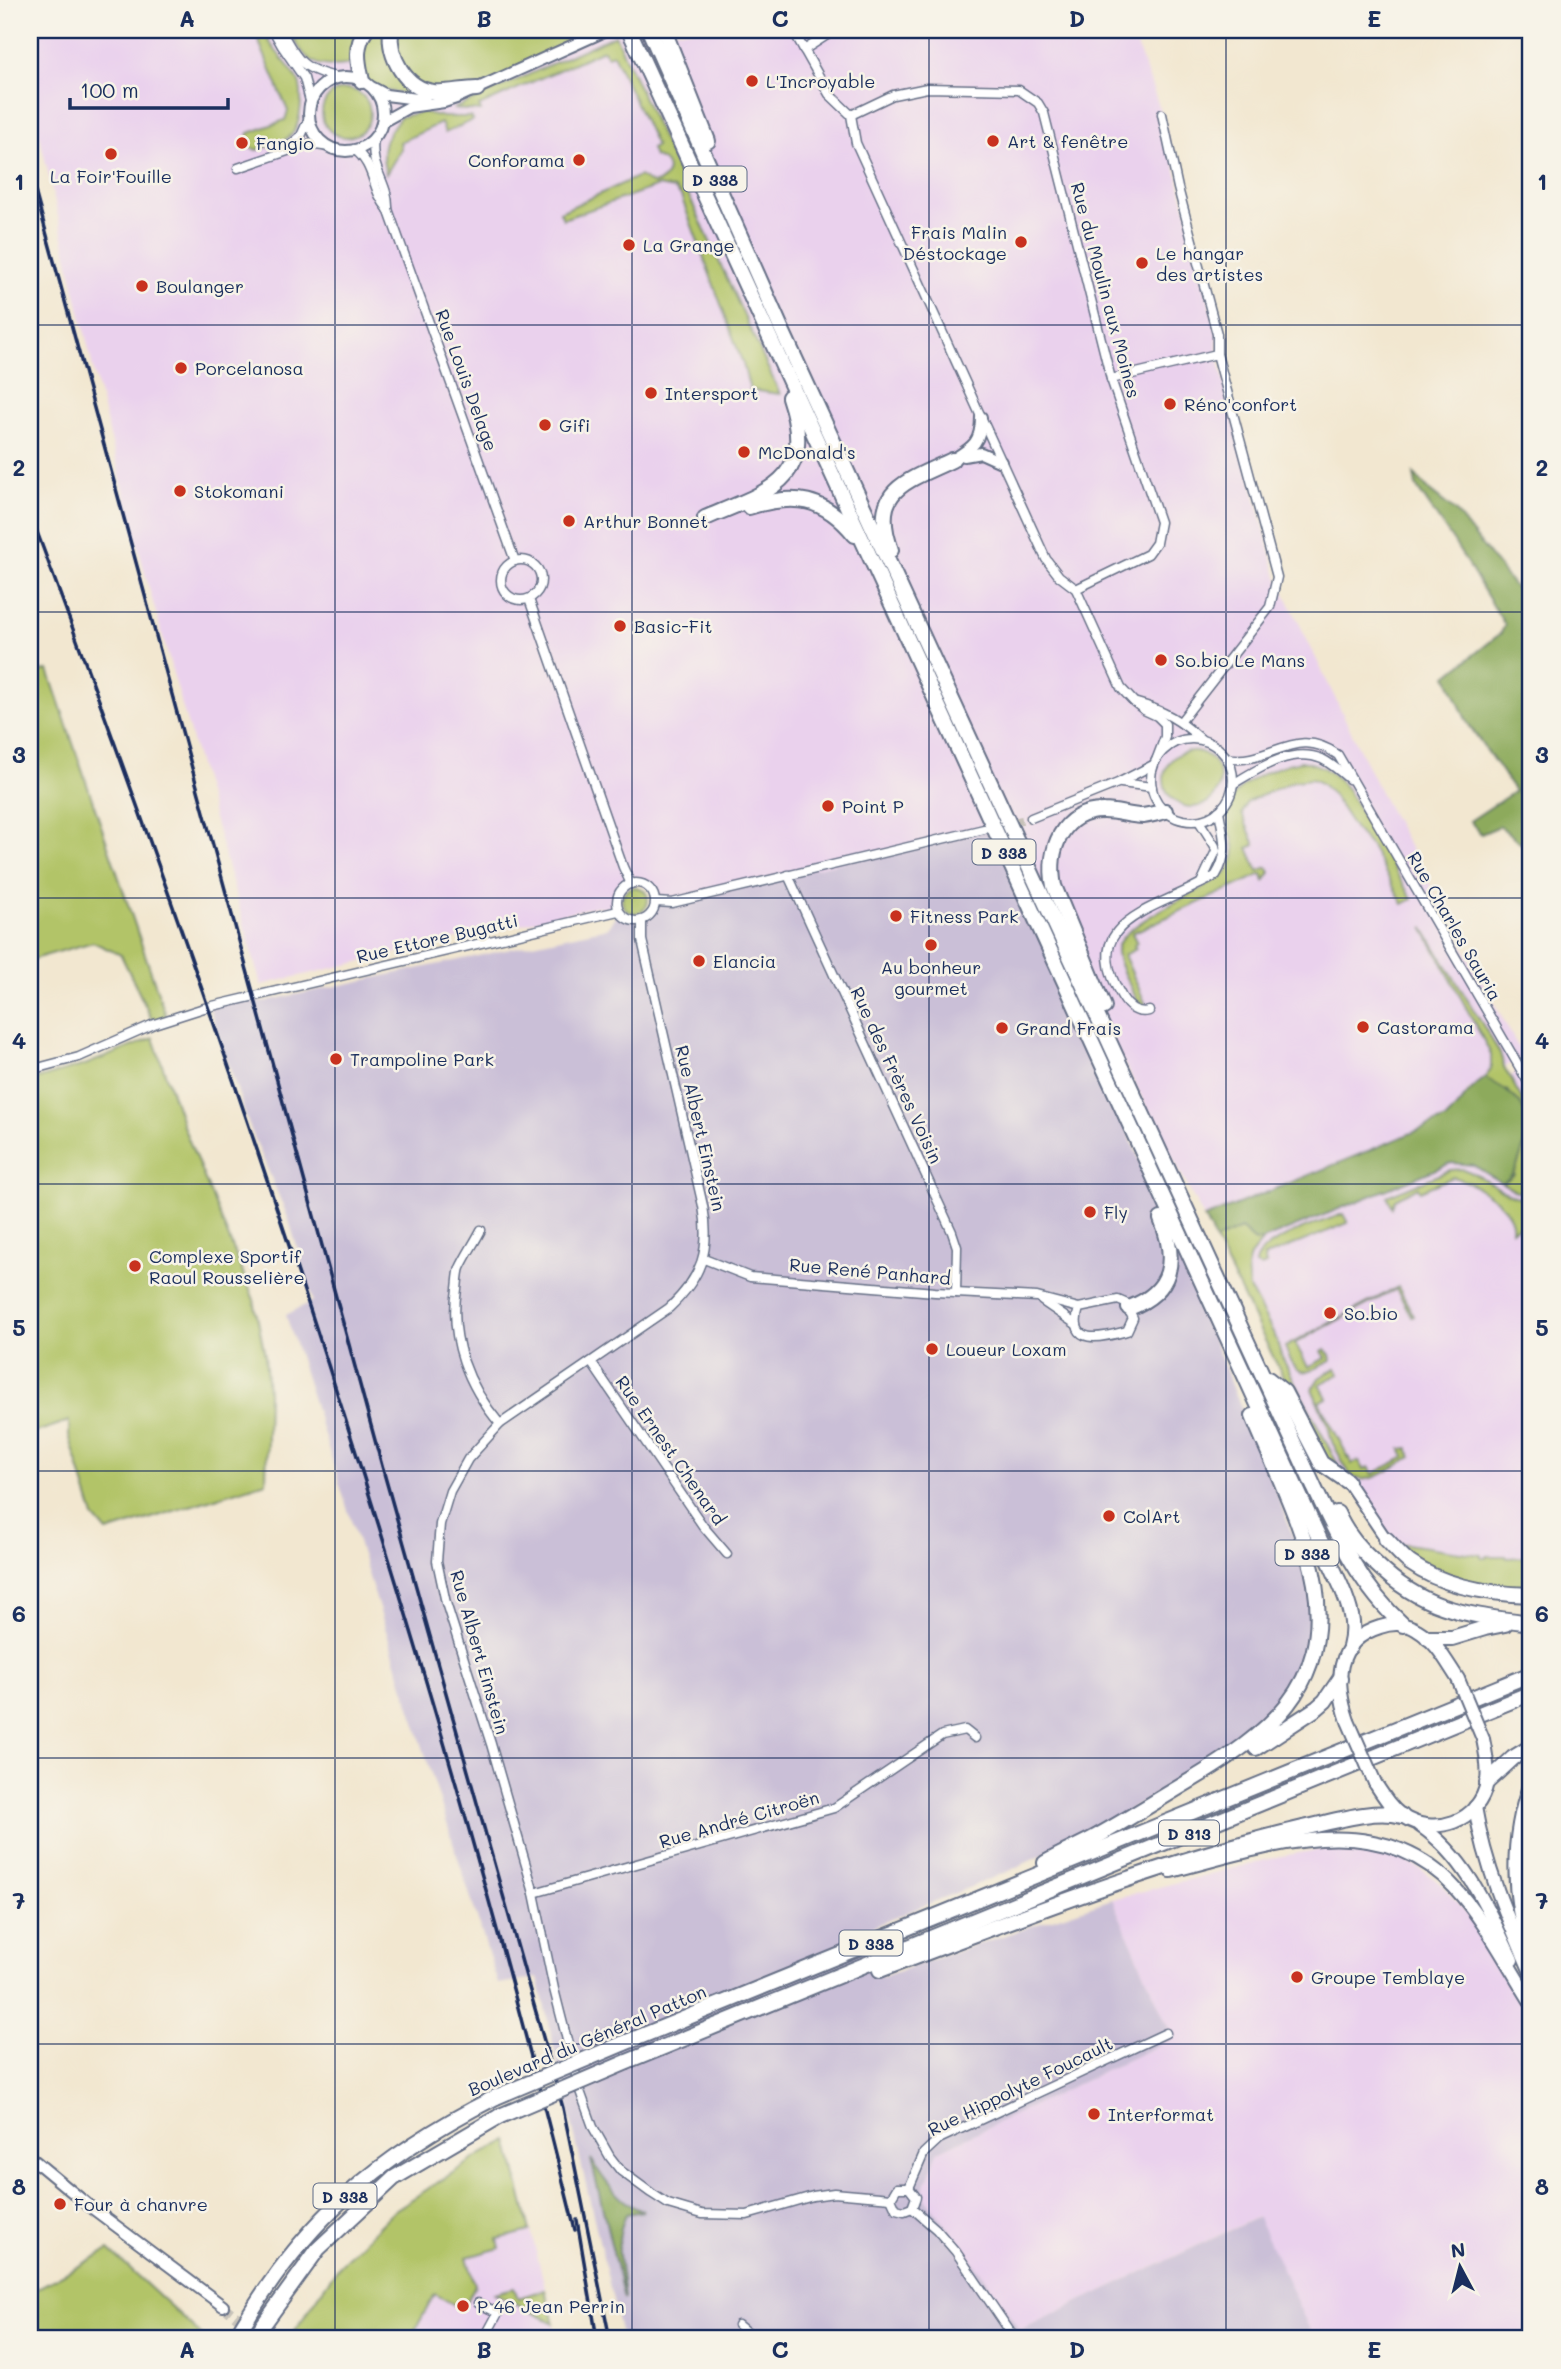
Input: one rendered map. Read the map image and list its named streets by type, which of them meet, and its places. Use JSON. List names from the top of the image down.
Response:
{
  "streets": {
    "highway": ["D 338", "D 313", "Boulevard du Général Patton"],
    "street": [
      "Rue du Moulin aux Moines",
      "Rue Louis Delage",
      "Rue Charles Sauria",
      "Rue Ettore Bugatti",
      "Rue des Frères Voisin",
      "Rue Albert Einstein",
      "Rue René Panhard",
      "Rue Ernest Chenard",
      "Rue André Citroën",
      "Rue Hippolyte Foucault"
    ]
  },
  "crossings": [
    ["D 338", "D 313"],
    ["D 338", "Boulevard du Général Patton"],
    ["Rue Ettore Bugatti", "Rue Albert Einstein"],
    ["Rue des Frères Voisin", "Rue René Panhard"],
    ["Rue Albert Einstein", "Rue René Panhard"],
    ["Rue Albert Einstein", "Rue Ernest Chenard"],
    ["Rue Albert Einstein", "Rue André Citroën"],
    ["Rue Albert Einstein", "Rue Hippolyte Foucault"],
    ["D 313", "Boulevard du Général Patton"]
  ],
  "places": [
    "L'Incroyable",
    "Art & fenêtre",
    "Fangio",
    "La Foir'Fouille",
    "Conforama",
    "Frais Malin Déstockage",
    "La Grange",
    "Le hangar des artistes",
    "Boulanger",
    "Porcelanosa",
    "Intersport",
    "Réno'confort",
    "Gifi",
    "McDonald's",
    "Stokomani",
    "Arthur Bonnet",
    "Basic-Fit",
    "So.bio Le Mans",
    "Point P",
    "Fitness Park",
    "Au bonheur gourmet",
    "Elancia",
    "Castorama",
    "Grand Frais",
    "Trampoline Park",
    "Fly",
    "Complexe Sportif Raoul Rousselière",
    "So.bio",
    "Loueur Loxam",
    "ColArt",
    "Groupe Temblaye",
    "Interformat",
    "Four à chanvre",
    "P 46 Jean Perrin"
  ],
  "scale_bar": "100 m",
  "north": "top",
  "grid": {
    "columns": [
      "A",
      "B",
      "C",
      "D",
      "E"
    ],
    "rows": [
      "1",
      "2",
      "3",
      "4",
      "5",
      "6",
      "7",
      "8"
    ]
  }
}
